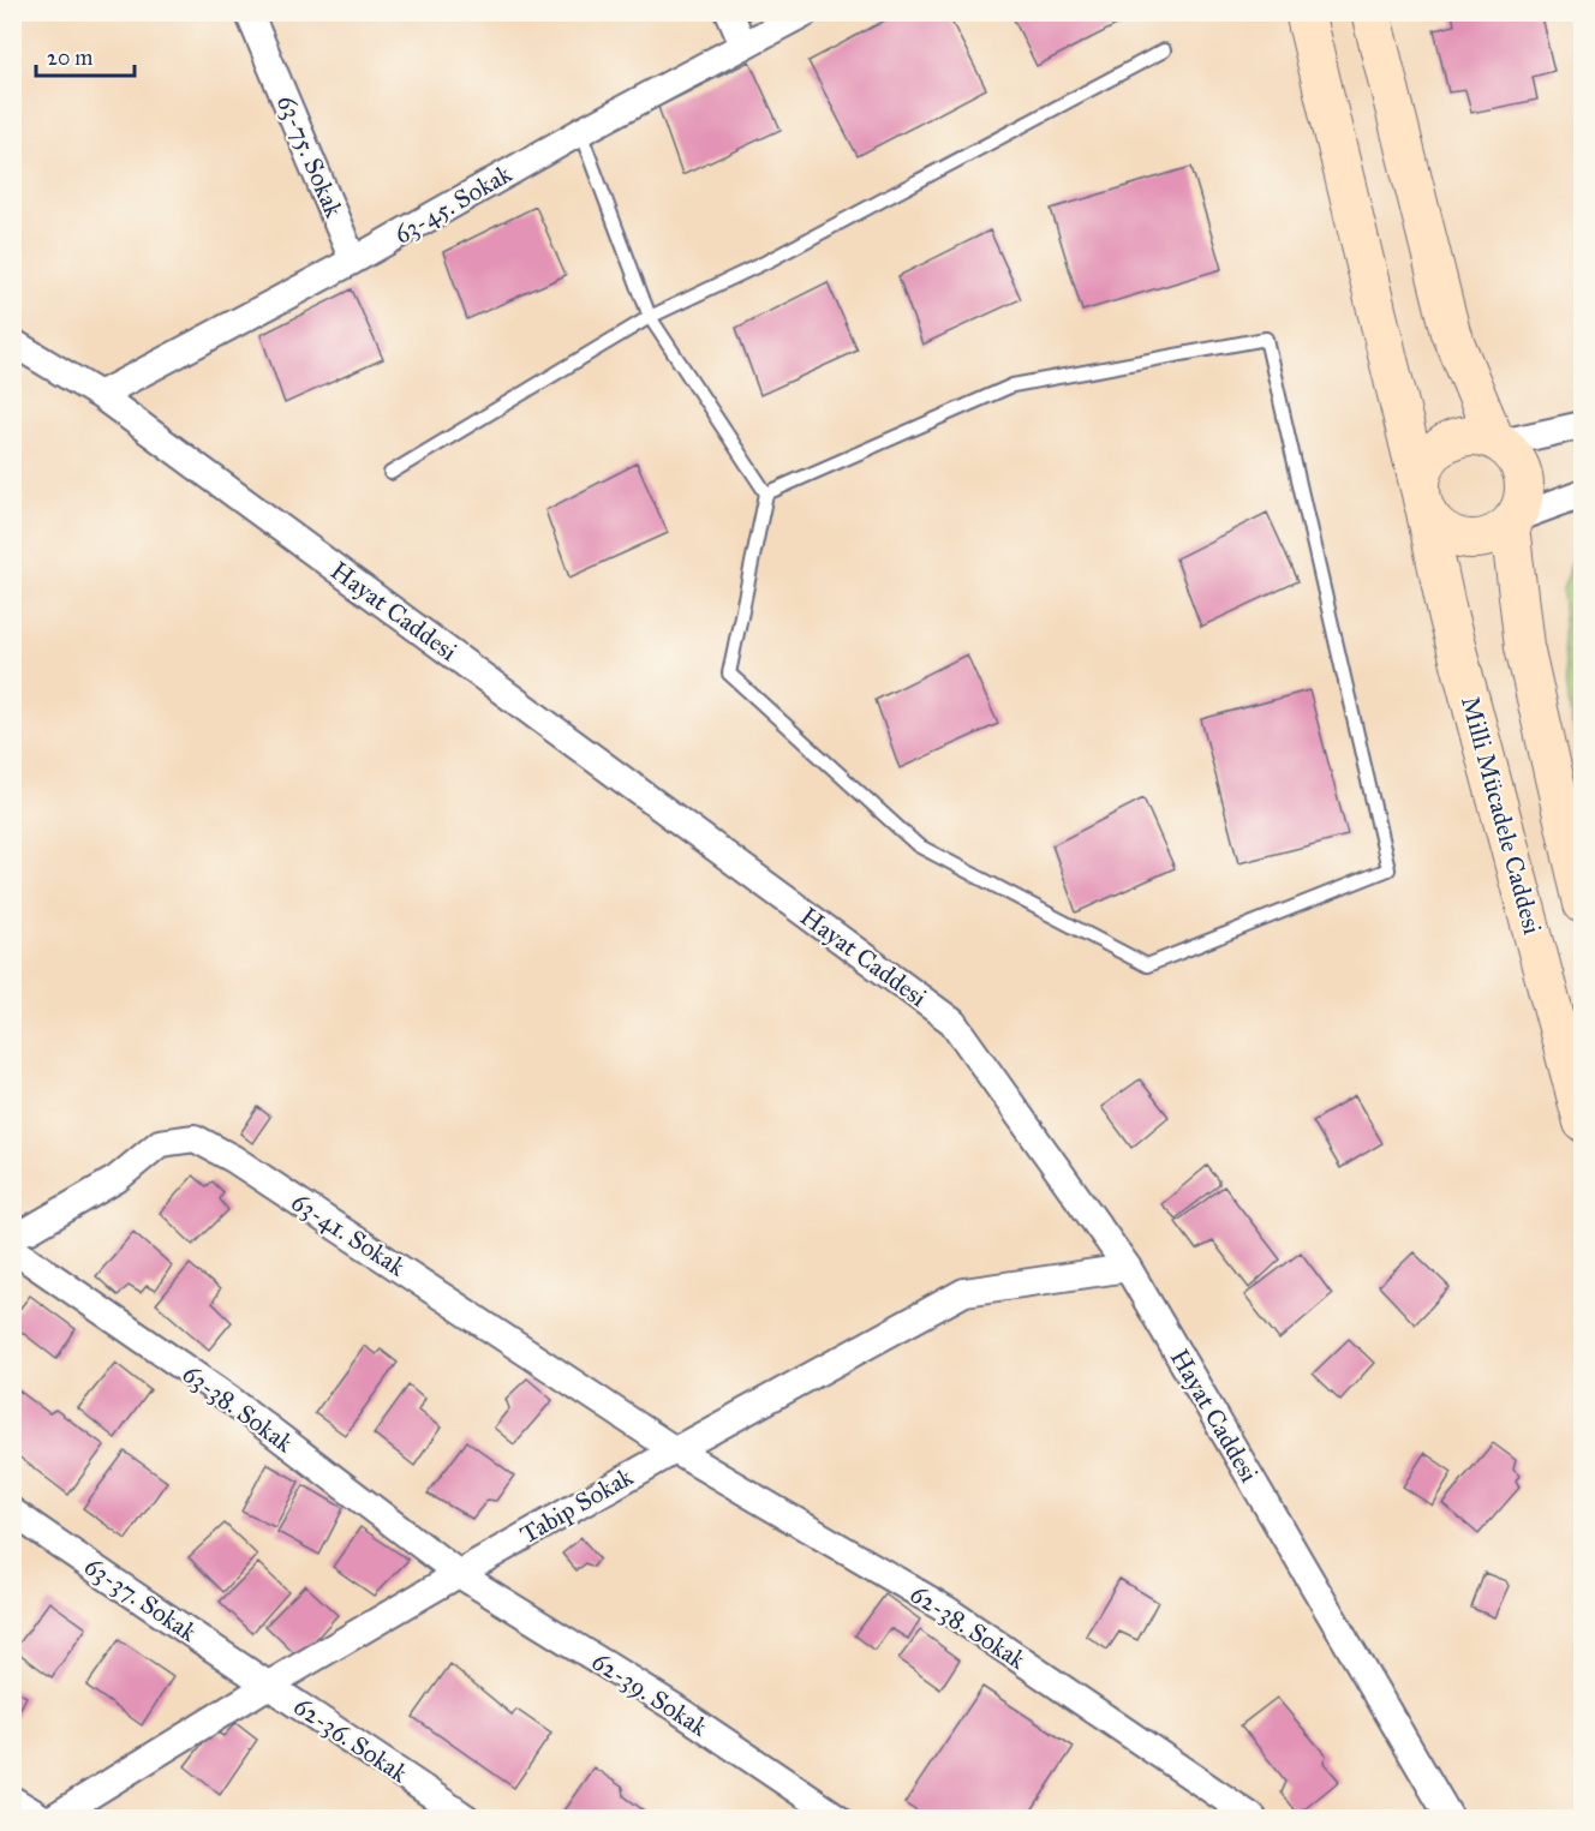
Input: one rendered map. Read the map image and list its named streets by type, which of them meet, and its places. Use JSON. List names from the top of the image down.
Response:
{
  "streets": {
    "street": [
      "63-75. Sokak",
      "63-45. Sokak",
      "Hayat Caddesi",
      "Milli Mücadele Caddesi",
      "63-41. Sokak",
      "63-38. Sokak",
      "Tabip Sokak",
      "63-37. Sokak",
      "62-38. Sokak",
      "62-39. Sokak",
      "62-36. Sokak"
    ]
  },
  "crossings": [
    ["63-75. Sokak", "63-45. Sokak"],
    ["63-45. Sokak", "Hayat Caddesi"],
    ["Hayat Caddesi", "Tabip Sokak"],
    ["63-41. Sokak", "Tabip Sokak"],
    ["63-41. Sokak", "62-38. Sokak"],
    ["63-38. Sokak", "Tabip Sokak"],
    ["63-38. Sokak", "62-39. Sokak"],
    ["Tabip Sokak", "63-37. Sokak"],
    ["Tabip Sokak", "62-38. Sokak"],
    ["Tabip Sokak", "62-39. Sokak"],
    ["Tabip Sokak", "62-36. Sokak"],
    ["63-37. Sokak", "62-36. Sokak"]
  ],
  "scale_bar": "20 m"
}
